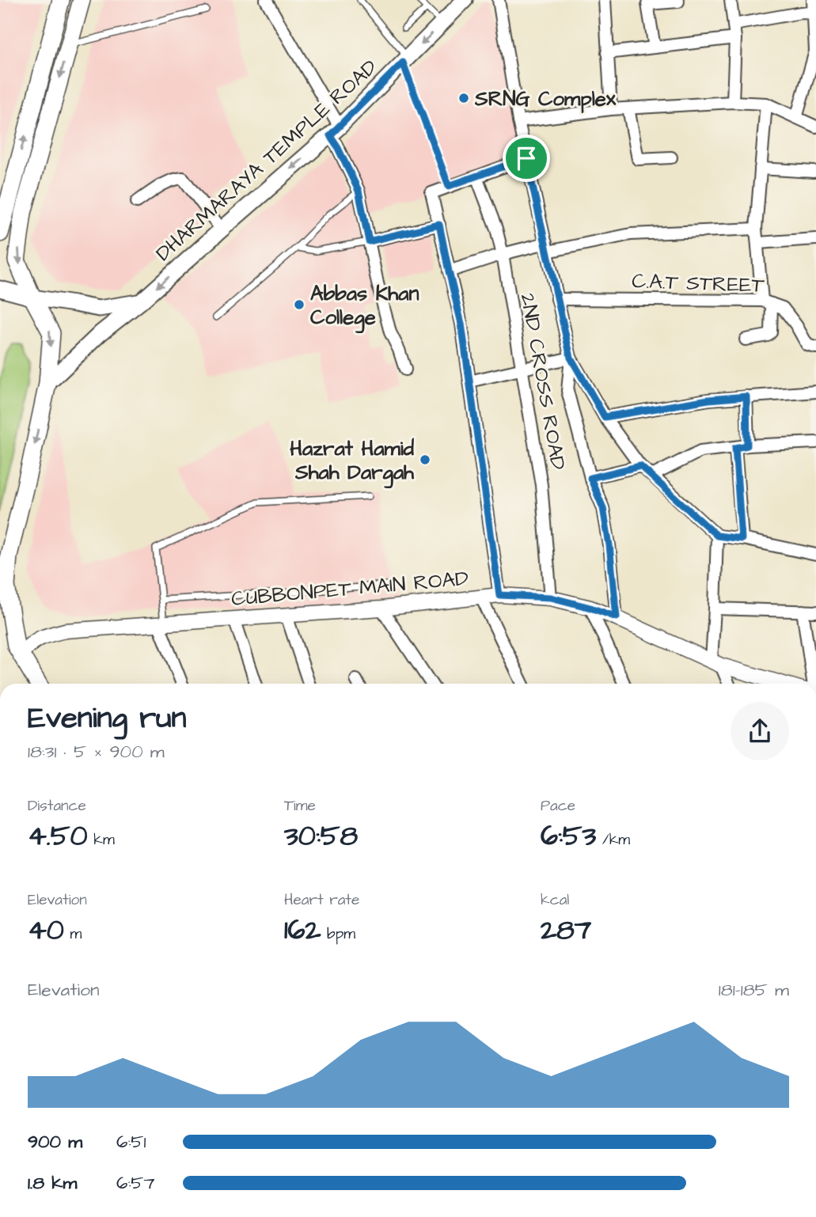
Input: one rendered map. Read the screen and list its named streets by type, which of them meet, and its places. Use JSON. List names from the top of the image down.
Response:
{
  "streets": {
    "main road": ["DHARMARAYA TEMPLE ROAD"],
    "street": ["C.A.T STREET", "2ND CROSS ROAD", "CUBBONPET MAIN ROAD"]
  },
  "crossings": [
    ["2ND CROSS ROAD", "CUBBONPET MAIN ROAD"]
  ],
  "one_way": ["DHARMARAYA TEMPLE ROAD"],
  "places": ["SRNG Complex", "Abbas Khan College", "Hazrat Hamid Shah Dargah"],
  "page": {
    "heading": ["Evening run", "18:31 · 5 × 900 m"],
    "stats": [
      ["Distance", "4.50 km"],
      ["Time", "30:58"],
      ["Pace", "6:53 /km"],
      ["Elevation", "40 m"],
      ["Heart rate", "162 bpm"],
      ["kcal", "287"]
    ],
    "chart": ["Elevation", "181–185 m"],
    "list": [
      {
        "name": "900 m",
        "note": "6:51"
      },
      {
        "name": "1.8 km",
        "note": "6:57"
      }
    ]
  }
}
